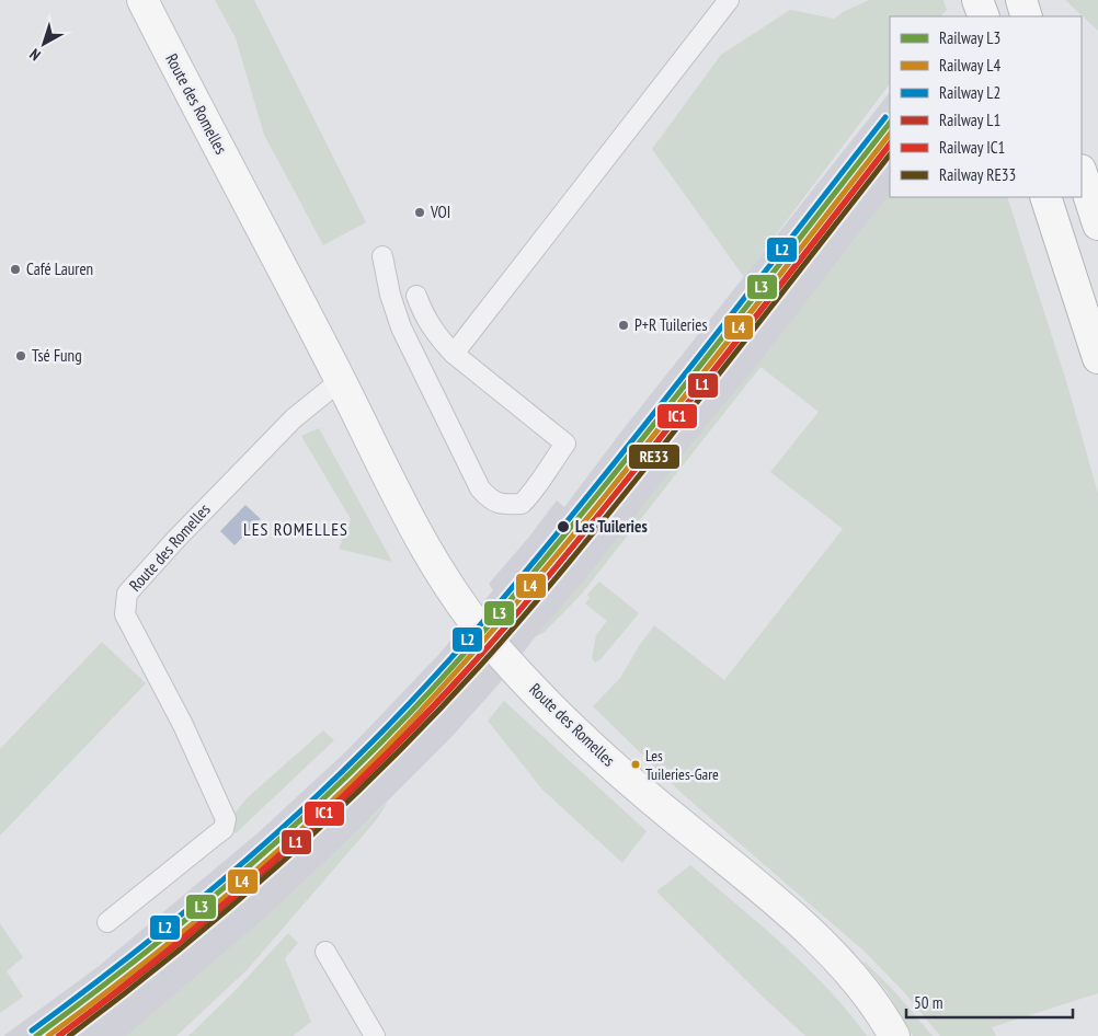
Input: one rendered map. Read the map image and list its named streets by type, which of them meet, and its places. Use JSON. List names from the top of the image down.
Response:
{
  "streets": {
    "main road": ["Route des Romelles"]
  },
  "districts": ["LES ROMELLES"],
  "places": [
    "VOI",
    "Café Lauren",
    "P+R Tuileries",
    "Tsé Fung",
    "Les Tuileries",
    "Les Tuileries-Gare"
  ],
  "lines": [
    "rail line L2",
    "rail line L3",
    "rail line L4",
    "rail line IC1",
    "rail line L1",
    "rail line RE33"
  ],
  "legend": [
    "Railway L3",
    "Railway L4",
    "Railway L2",
    "Railway L1",
    "Railway IC1",
    "Railway RE33"
  ],
  "scale_bar": "50 m",
  "north": "bottom left"
}
